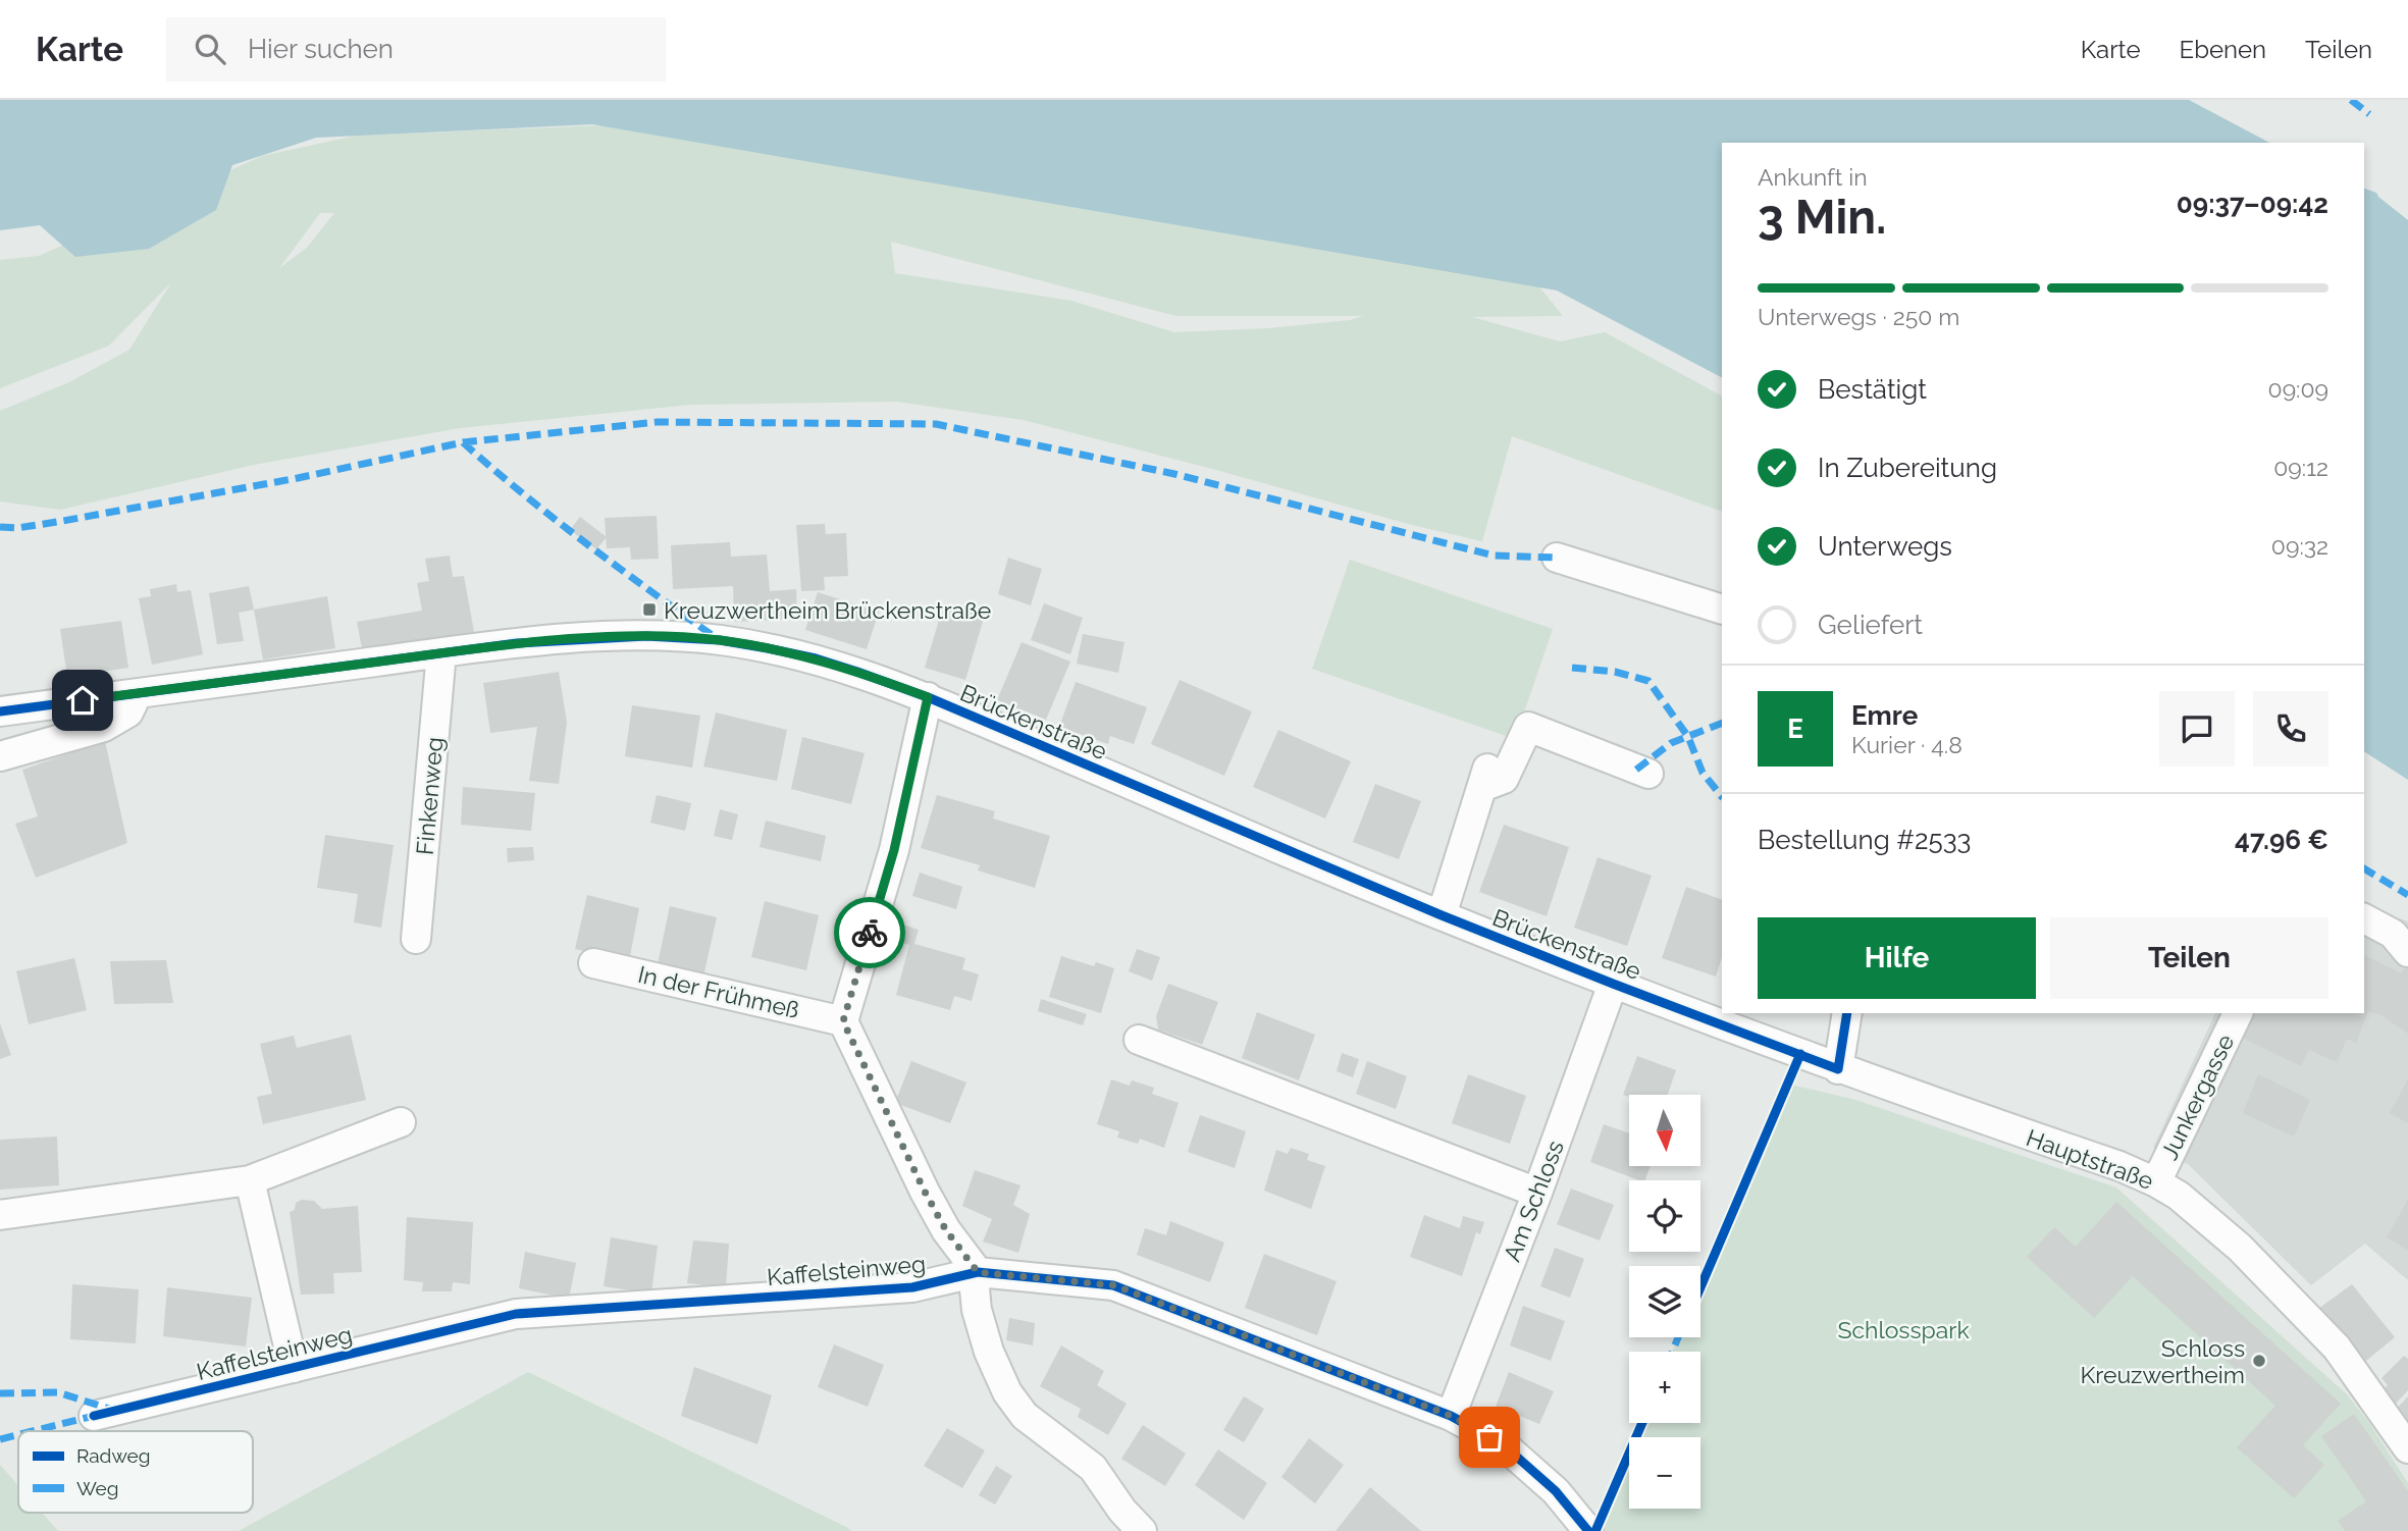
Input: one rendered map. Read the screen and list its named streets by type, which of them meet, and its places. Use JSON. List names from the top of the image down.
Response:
{
  "streets": {
    "street": [
      "Brückenstraße",
      "Finkenweg",
      "In der Frühmeß",
      "Junkergasse",
      "Hauptstraße",
      "Am Schloss",
      "Kaffelsteinweg"
    ]
  },
  "crossings": [
    ["Brückenstraße", "Finkenweg"],
    ["Brückenstraße", "Hauptstraße"],
    ["Brückenstraße", "Am Schloss"],
    ["Junkergasse", "Hauptstraße"],
    ["Am Schloss", "Kaffelsteinweg"]
  ],
  "parks": ["Schlosspark"],
  "places": {
    "transit": ["Kreuzwertheim Brückenstraße"],
    "other": ["Schloss Kreuzwertheim"]
  },
  "legend": ["Radweg", "Weg"],
  "north": "bottom",
  "page": {
    "header": "Karte",
    "search": "Hier suchen",
    "nav": ["Karte", "Ebenen", "Teilen"],
    "heading": ["3 Min.", "Ankunft in", "09:37–09:42"],
    "panel": [
      "Emre",
      "Kurier · 4.8",
      "Bestellung #2533",
      "47.96 €"
    ],
    "bar": "Unterwegs · 250 m",
    "list": [
      ["Bestätigt", "09:09"],
      ["In Zubereitung", "09:12"],
      ["Unterwegs", "09:32"],
      "Geliefert"
    ],
    "round": "E",
    "buttons": ["Hilfe", "Teilen"],
    "map_buttons": ["+", "−"]
  }
}
